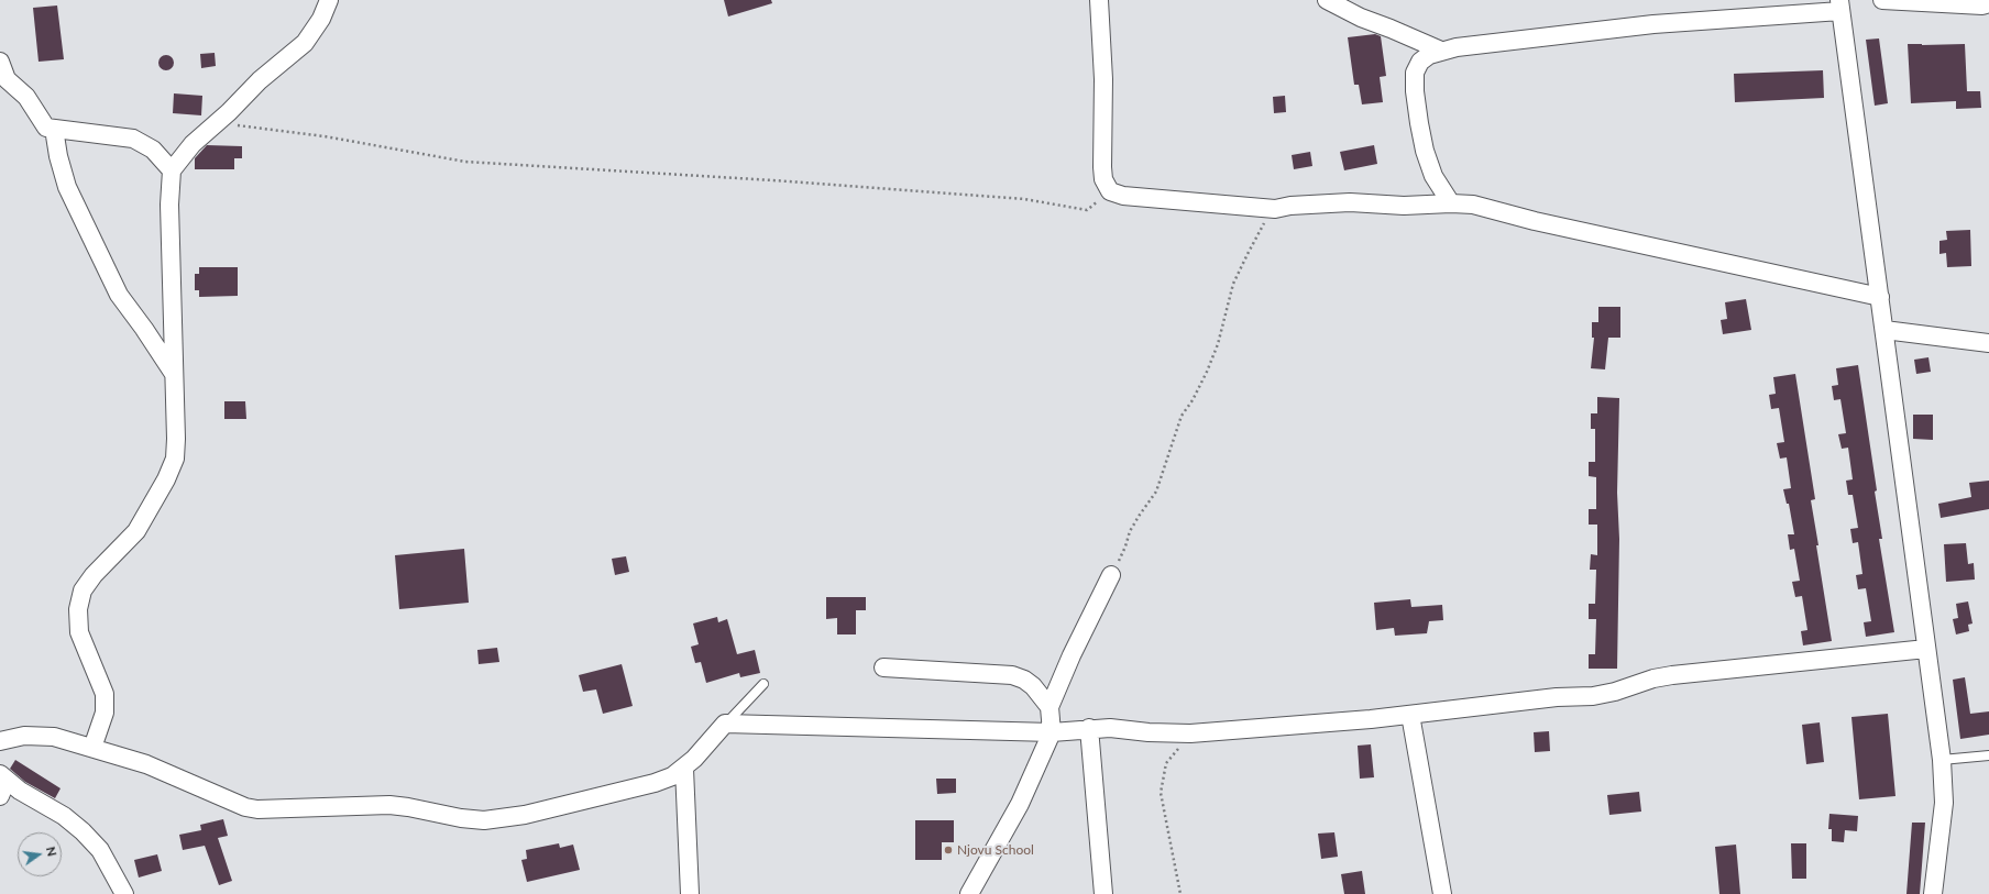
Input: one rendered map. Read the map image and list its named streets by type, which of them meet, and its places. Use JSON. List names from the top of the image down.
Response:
{
  "places": ["Njovu School"],
  "north": "right"
}
